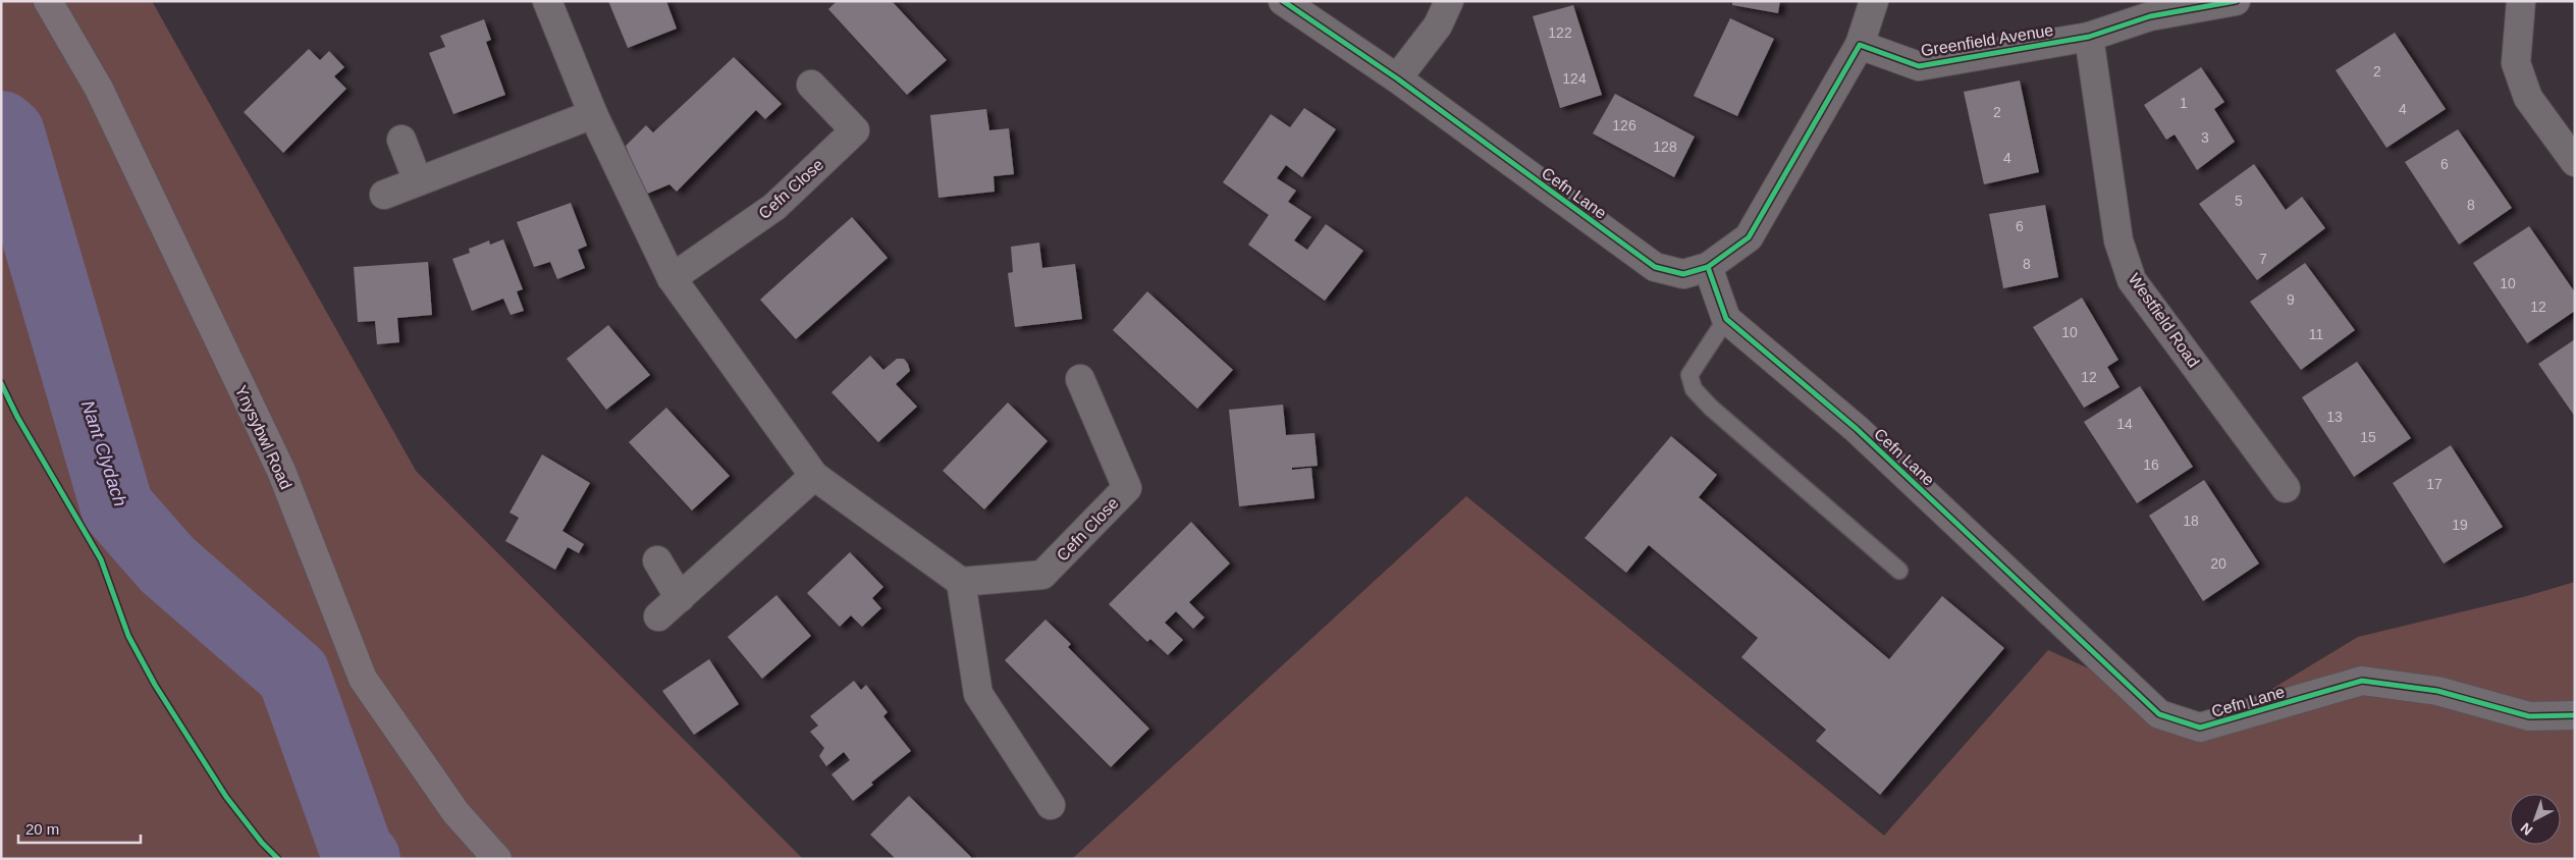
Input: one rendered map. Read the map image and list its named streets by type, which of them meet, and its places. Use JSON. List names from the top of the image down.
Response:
{
  "streets": {
    "main road": ["Ynysybwl Road"],
    "street": [
      "Greenfield Avenue",
      "Cefn Close",
      "Cefn Lane",
      "Westfield Road"
    ]
  },
  "crossings": [
    ["Greenfield Avenue", "Westfield Road"]
  ],
  "water": ["Nant Clydach"],
  "house_numbers": [
    "122",
    "2",
    "124",
    "1",
    "4",
    "2",
    "126",
    "3",
    "128",
    "4",
    "6",
    "5",
    "8",
    "6",
    "7",
    "8",
    "10",
    "9",
    "12",
    "10",
    "11",
    "12",
    "13",
    "14",
    "15",
    "16",
    "17",
    "18",
    "19",
    "20"
  ],
  "scale_bar": "20 m",
  "north": "bottom left"
}
